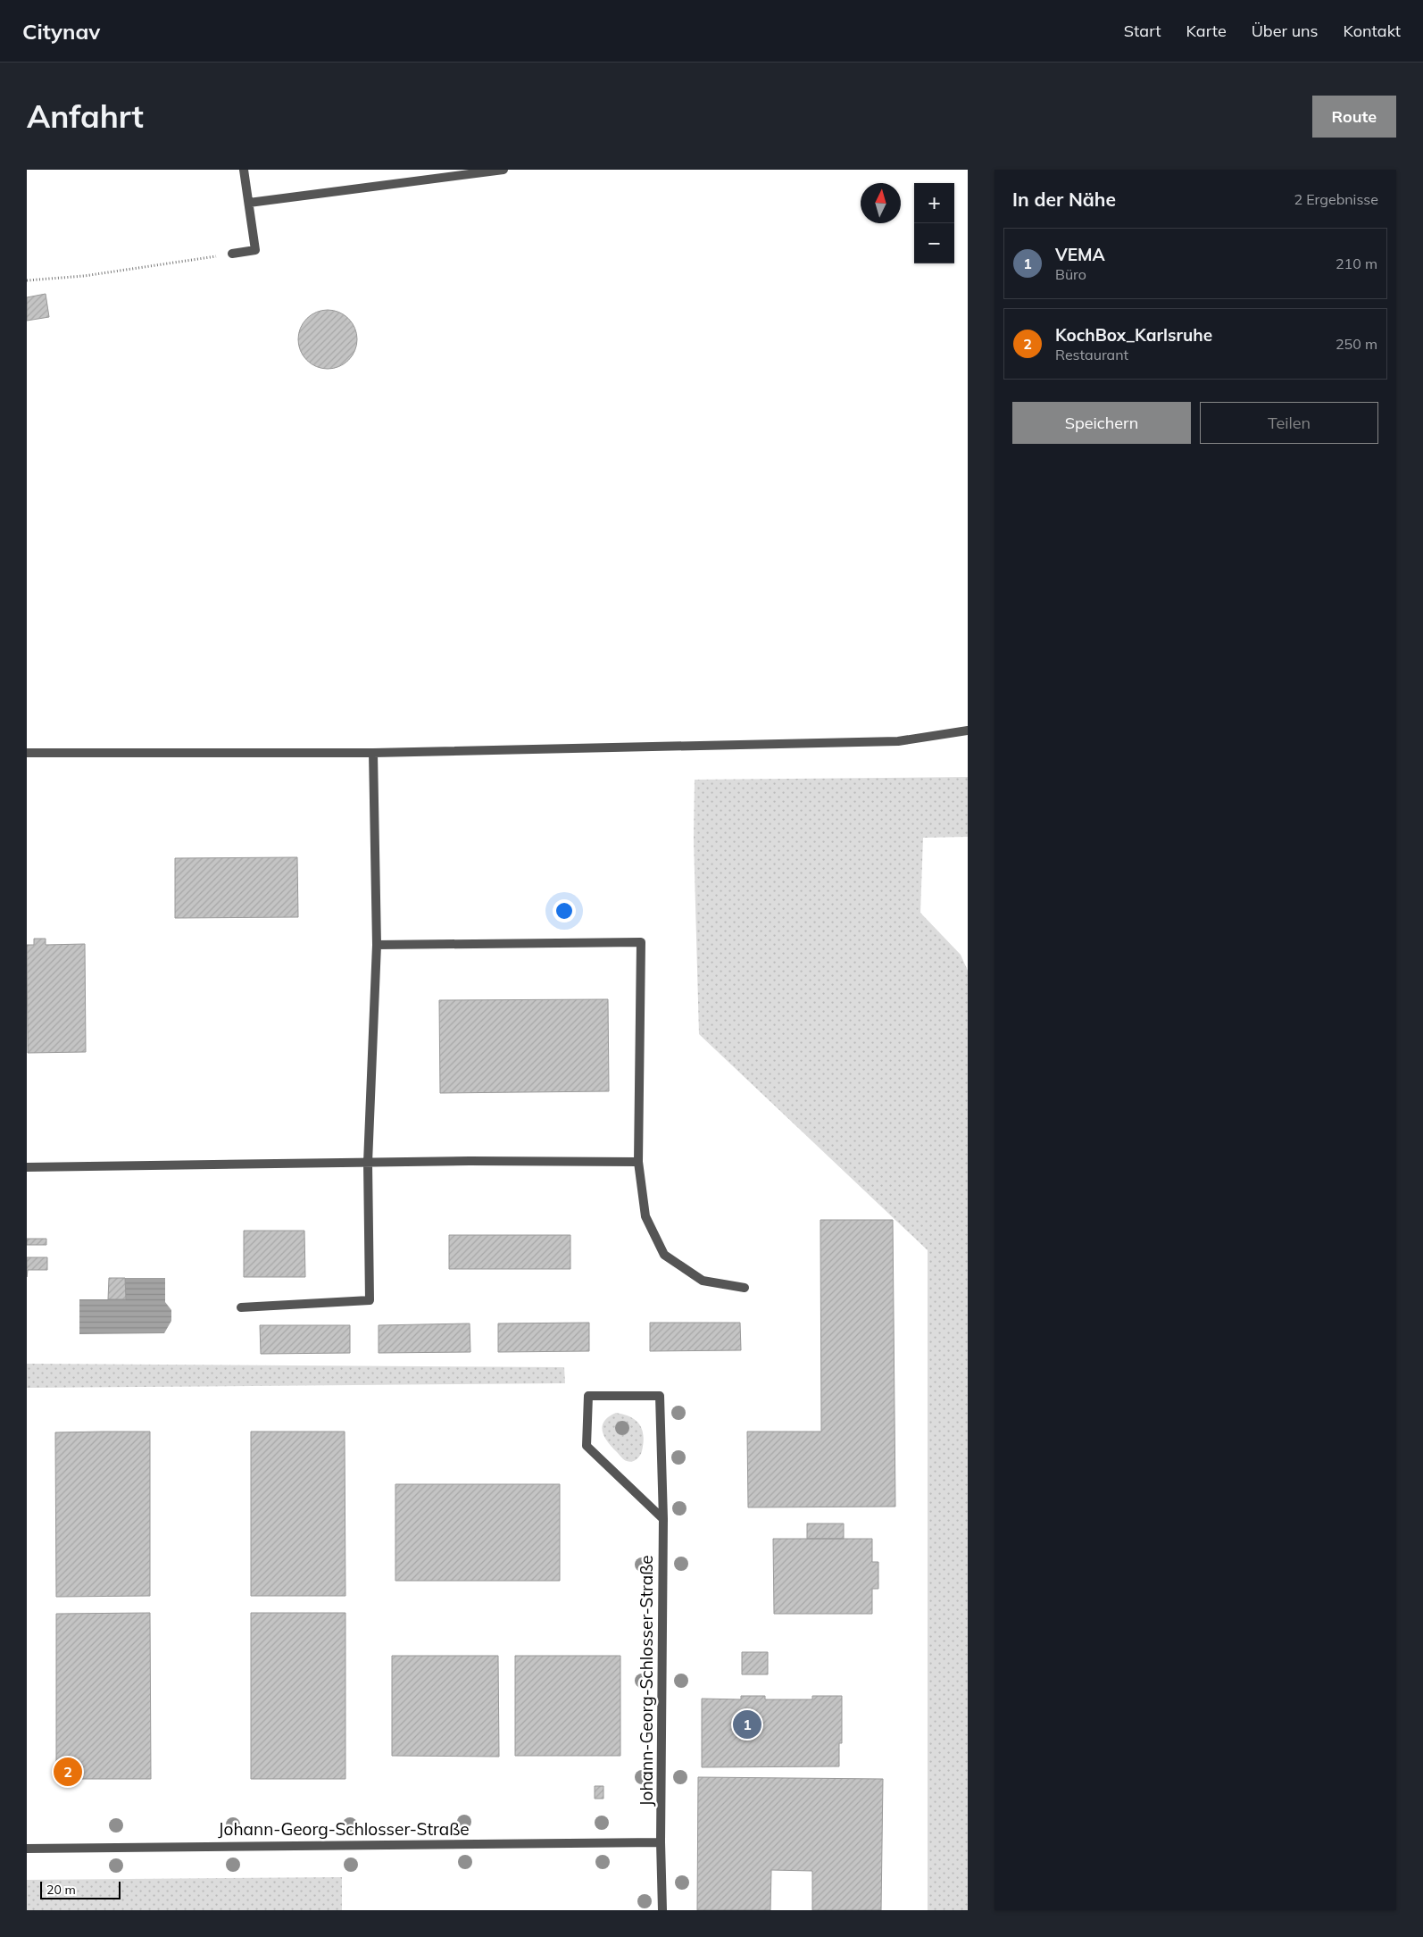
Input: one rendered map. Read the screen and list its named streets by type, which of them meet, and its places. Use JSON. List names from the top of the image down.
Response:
{
  "streets": {
    "street": ["Johann-Georg-Schlosser-Straße"]
  },
  "scale_bar": "20 m",
  "north": "top",
  "page": {
    "header": "Citynav",
    "nav": [
      "Start",
      "Karte",
      "Über uns",
      "Kontakt"
    ],
    "buttons": [
      "Route",
      ["Speichern", "Teilen"]
    ],
    "title": "Anfahrt",
    "heading": ["In der Nähe", "2 Ergebnisse"],
    "map_buttons": ["+", "−"],
    "list": [
      {
        "mark": "1",
        "name": "VEMA",
        "note": "Büro",
        "value": "210 m"
      },
      {
        "mark": "2",
        "name": "KochBox_Karlsruhe",
        "note": "Restaurant",
        "value": "250 m"
      }
    ],
    "pins": ["1", "2"],
    "scale": "20 m"
  }
}
